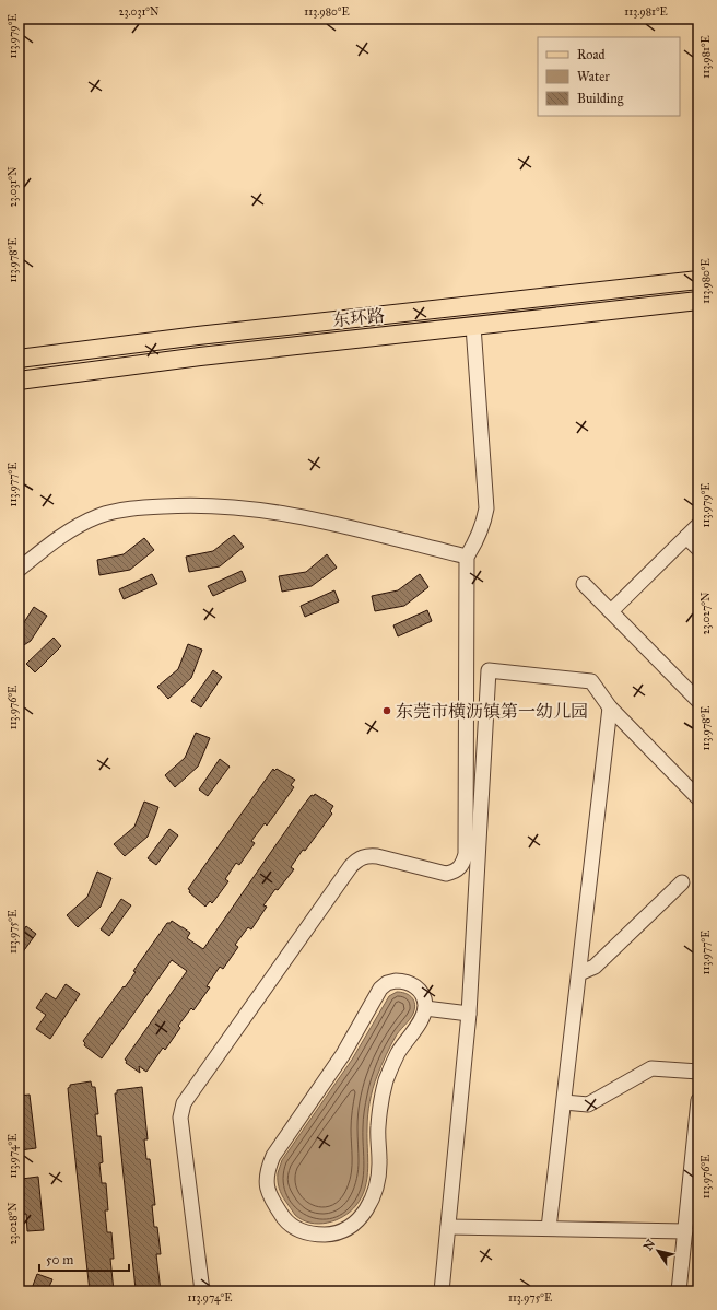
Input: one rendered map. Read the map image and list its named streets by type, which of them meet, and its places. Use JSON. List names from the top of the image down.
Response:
{
  "streets": {
    "main road": ["东环路"]
  },
  "places": ["东莞市横沥镇第一幼儿园"],
  "legend": ["Road", "Water", "Building"],
  "scale_bar": "50 m",
  "north": "top left",
  "coordinates": [
    "23.031°N",
    "113.980°E",
    "113.981°E",
    "113.979°E",
    "113.978°E",
    "113.977°E",
    "23.027°N",
    "113.976°E",
    "113.975°E",
    "113.974°E",
    "23.028°N"
  ]
}
